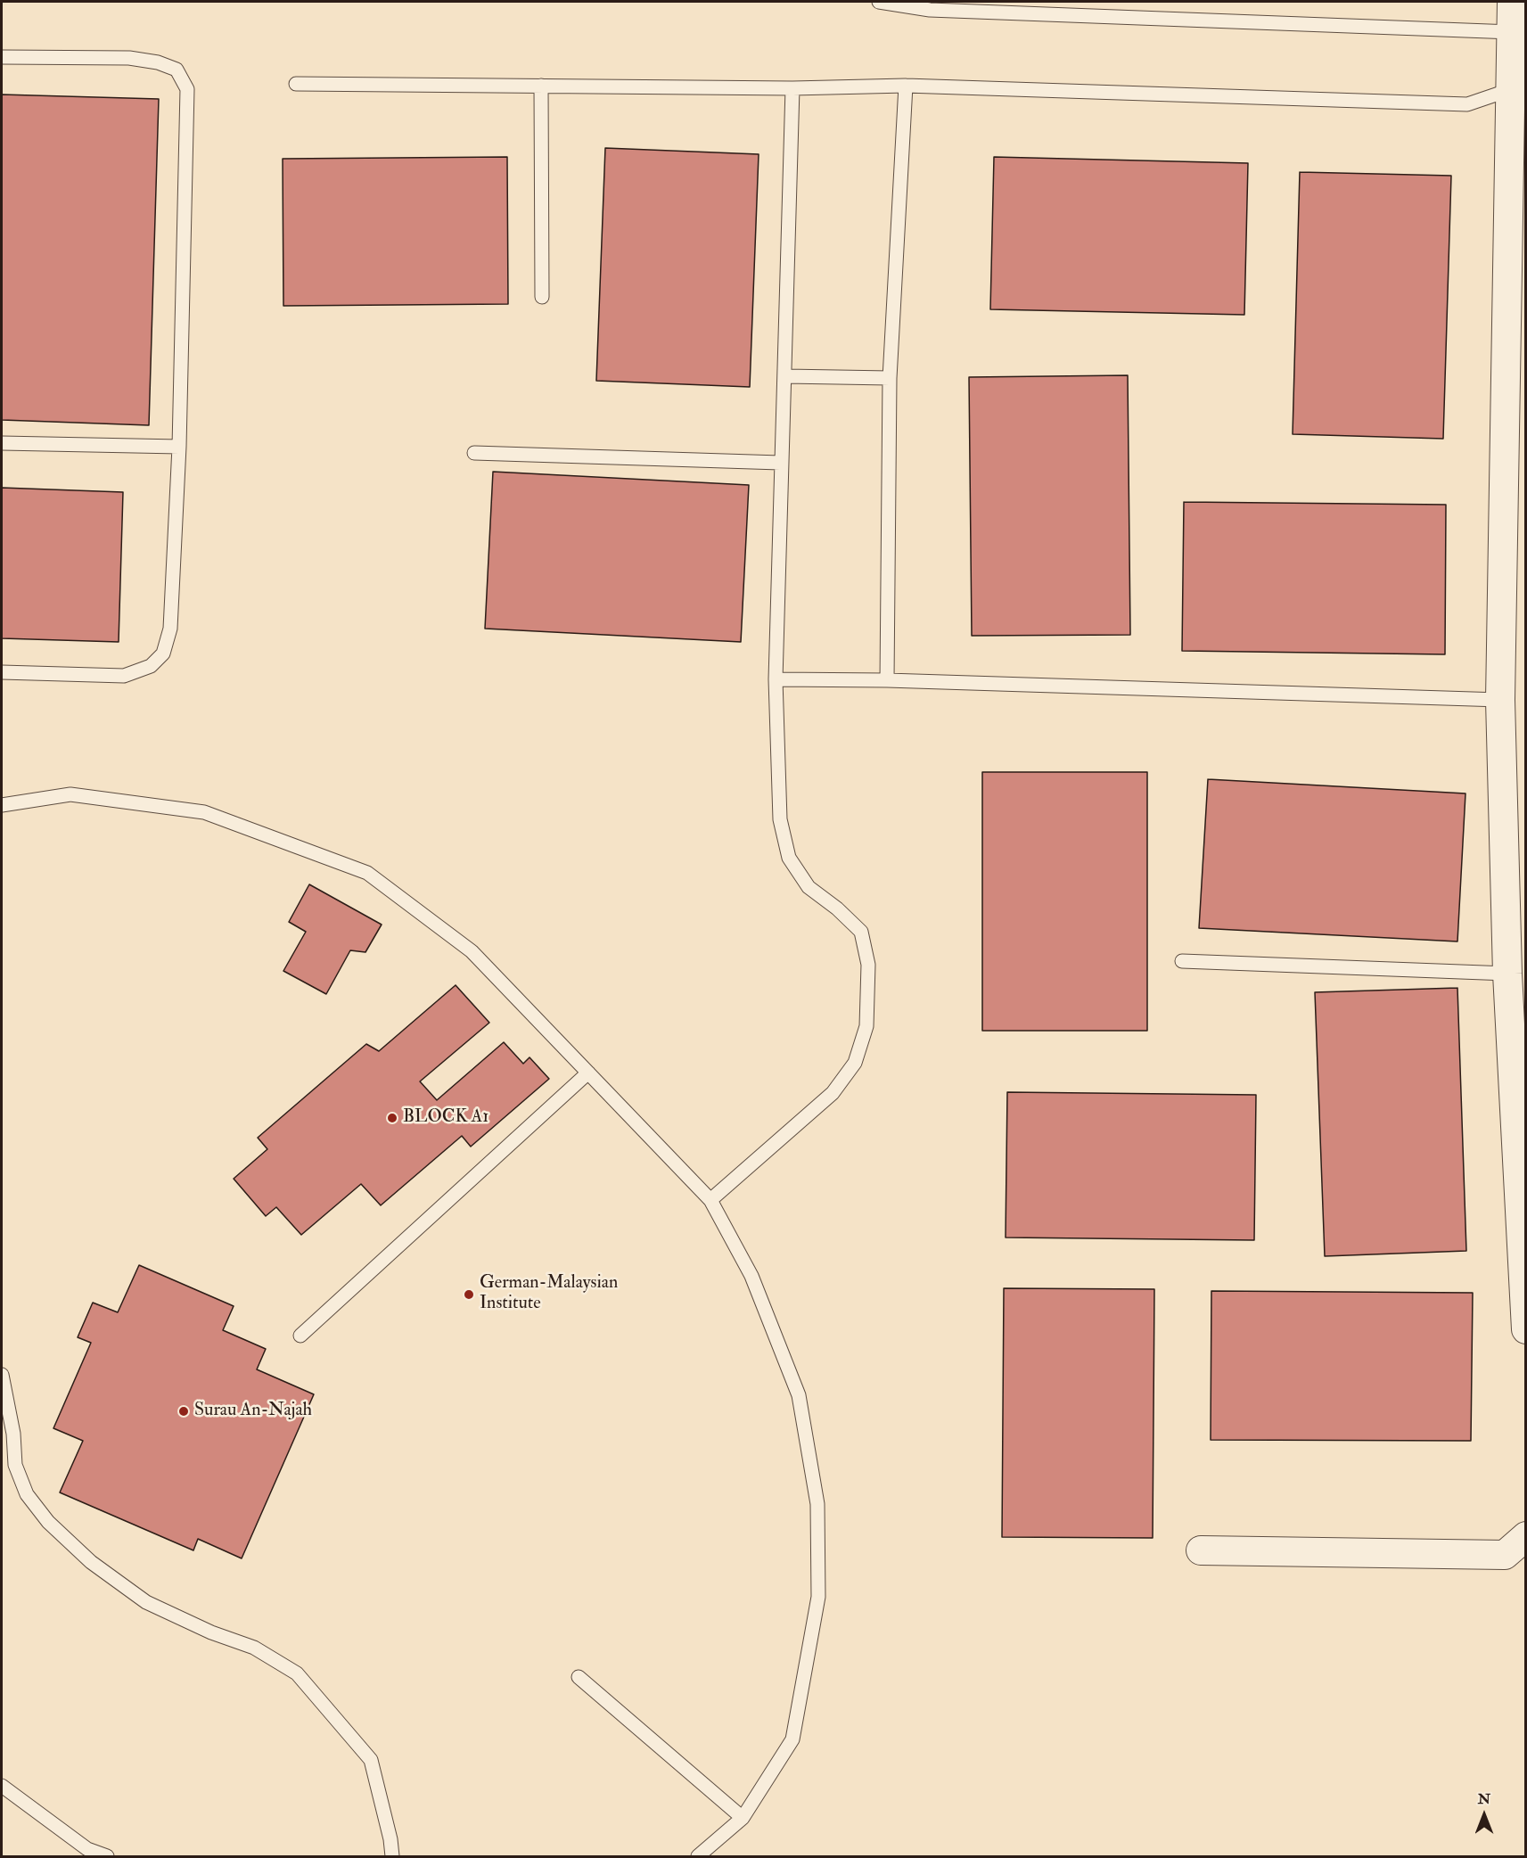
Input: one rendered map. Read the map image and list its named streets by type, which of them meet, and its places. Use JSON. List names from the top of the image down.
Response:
{
  "places": ["BLOCK A1", "German-Malaysian Institute", "Surau An-Najah"],
  "north": "top"
}
